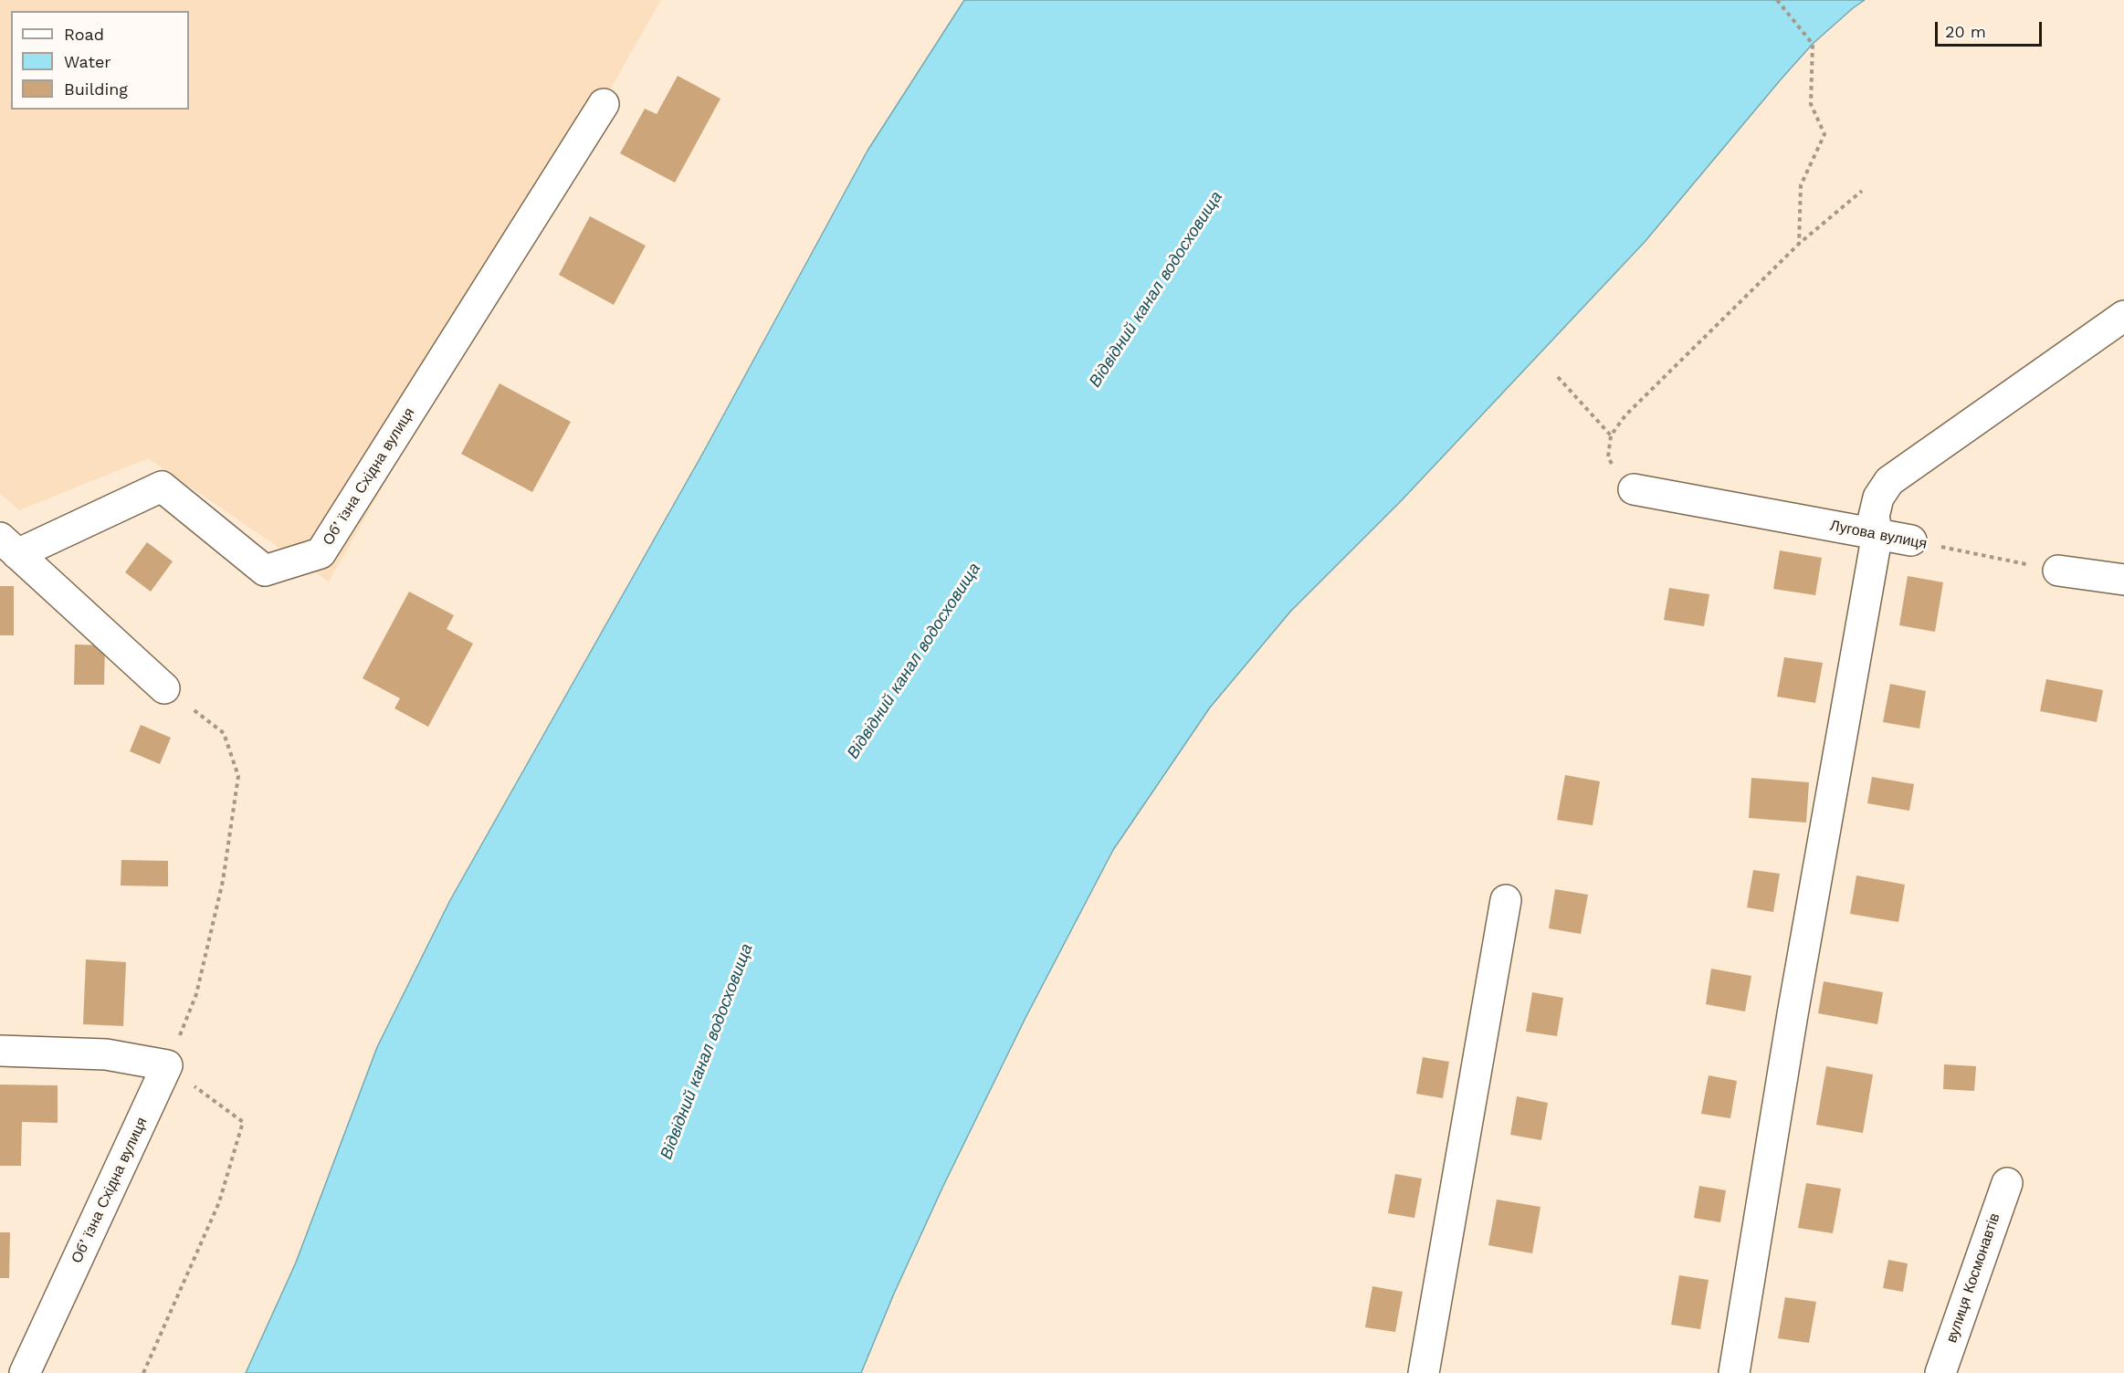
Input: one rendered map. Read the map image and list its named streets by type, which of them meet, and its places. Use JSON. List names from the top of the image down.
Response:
{
  "streets": {
    "street": ["Обʼїзна Східна вулиця", "Лугова вулиця", "вулиця Космонавтів"]
  },
  "water": ["Відвідний канал водосховища"],
  "legend": ["Road", "Water", "Building"],
  "scale_bar": "20 m"
}
